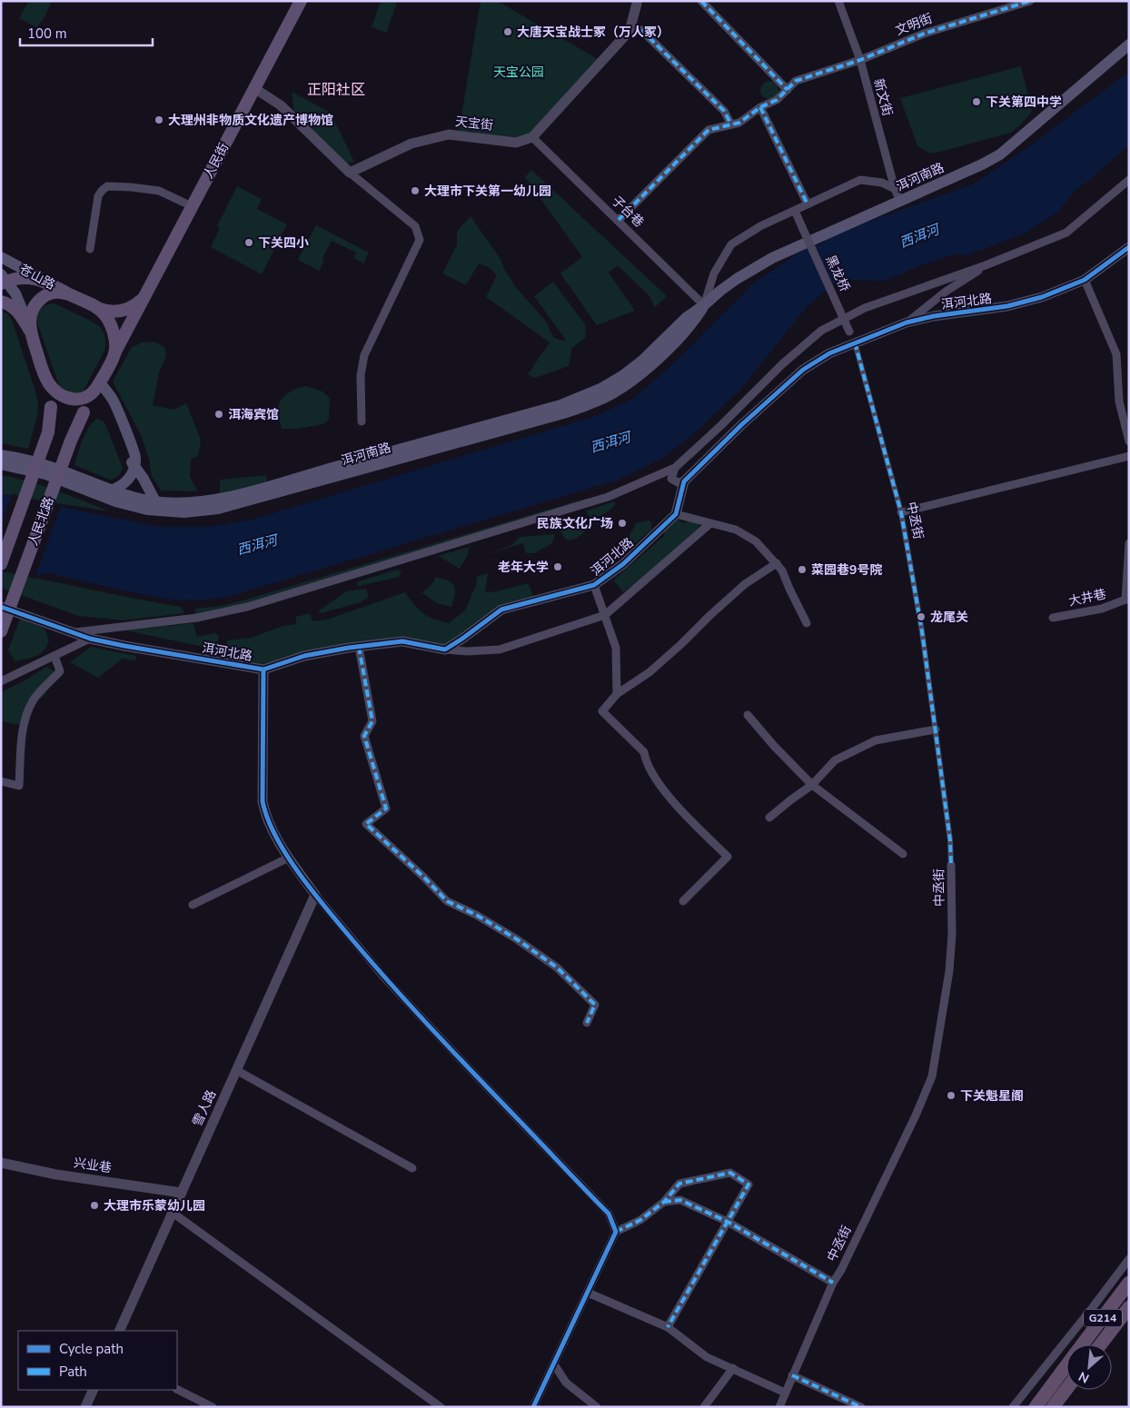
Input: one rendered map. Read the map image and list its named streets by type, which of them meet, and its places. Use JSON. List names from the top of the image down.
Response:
{
  "streets": {
    "highway": ["G214"],
    "main road": [
      "人民街",
      "洱河南路",
      "苍山路",
      "人民北路"
    ],
    "street": [
      "文明街",
      "新文街",
      "天宝街",
      "子台巷",
      "黑龙桥",
      "洱河北路",
      "中丞街",
      "大井巷",
      "雪人路",
      "兴业巷"
    ]
  },
  "crossings": [
    ["文明街", "新文街"],
    ["文明街", "子台巷"],
    ["新文街", "洱河南路"],
    ["天宝街", "子台巷"],
    ["人民街", "苍山路"],
    ["人民街", "人民北路"],
    ["洱河南路", "子台巷"],
    ["黑龙桥", "洱河北路"],
    ["黑龙桥", "中丞街"],
    ["苍山路", "人民北路"],
    ["洱河北路", "中丞街"],
    ["雪人路", "兴业巷"]
  ],
  "districts": ["正阳社区"],
  "water": ["西洱河"],
  "parks": ["天宝公园"],
  "places": [
    "大唐天宝战士冢（万人冢）",
    "下关第四中学",
    "大理州非物质文化遗产博物馆",
    "大理市下关第一幼儿园",
    "下关四小",
    "洱海宾馆",
    "民族文化广场",
    "老年大学",
    "菜园巷9号院",
    "龙尾关",
    "下关魁星阁",
    "大理市乐蒙幼儿园"
  ],
  "legend": ["Cycle path", "Path"],
  "scale_bar": "100 m",
  "north": "bottom left"
}
